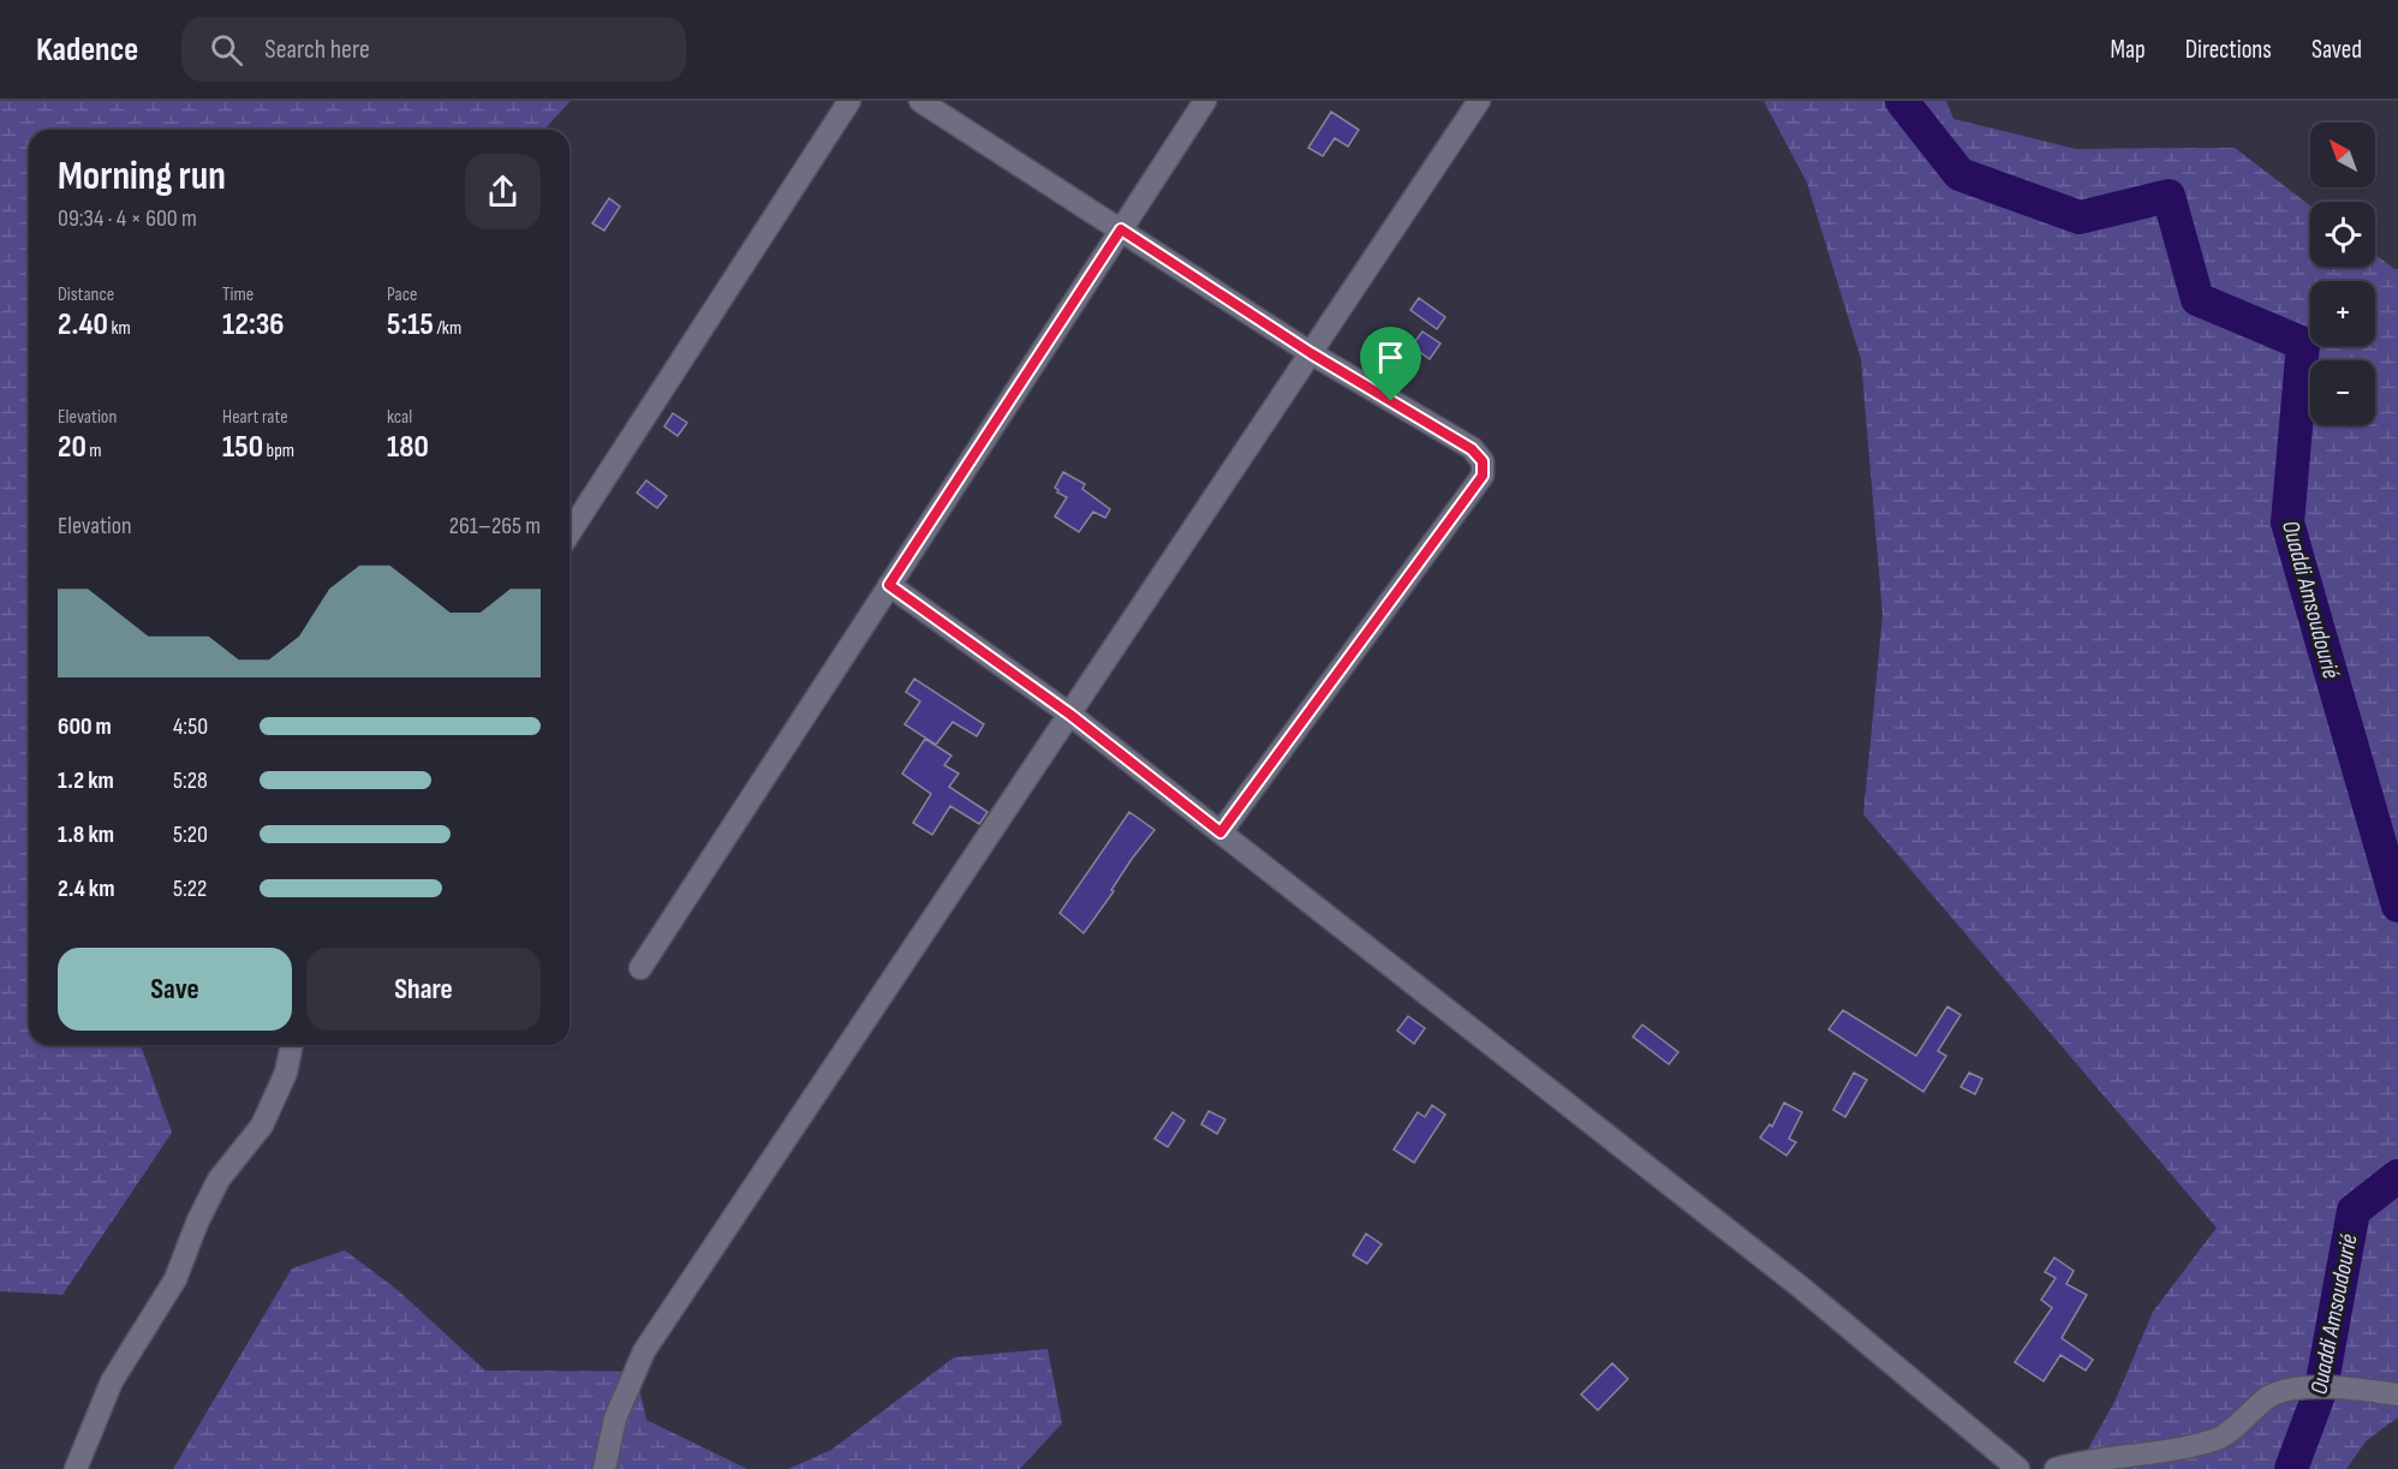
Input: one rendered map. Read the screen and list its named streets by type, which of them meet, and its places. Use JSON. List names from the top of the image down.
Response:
{
  "water": ["Ouaddi Amsoudourié"],
  "north": "top left",
  "page": {
    "header": "Kadence",
    "search": "Search here",
    "nav": ["Map", "Directions", "Saved"],
    "map_buttons": ["+", "−"],
    "heading": ["Morning run", "09:34 · 4 × 600 m"],
    "stats": [
      ["Distance", "2.40 km"],
      ["Time", "12:36"],
      ["Pace", "5:15 /km"],
      ["Elevation", "20 m"],
      ["Heart rate", "150 bpm"],
      ["kcal", "180"]
    ],
    "chart": ["Elevation", "261–265 m"],
    "list": [
      {
        "name": "600 m",
        "note": "4:50"
      },
      {
        "name": "1.2 km",
        "note": "5:28"
      },
      {
        "name": "1.8 km",
        "note": "5:20"
      },
      {
        "name": "2.4 km",
        "note": "5:22"
      }
    ],
    "buttons": ["Save", "Share"]
  }
}
